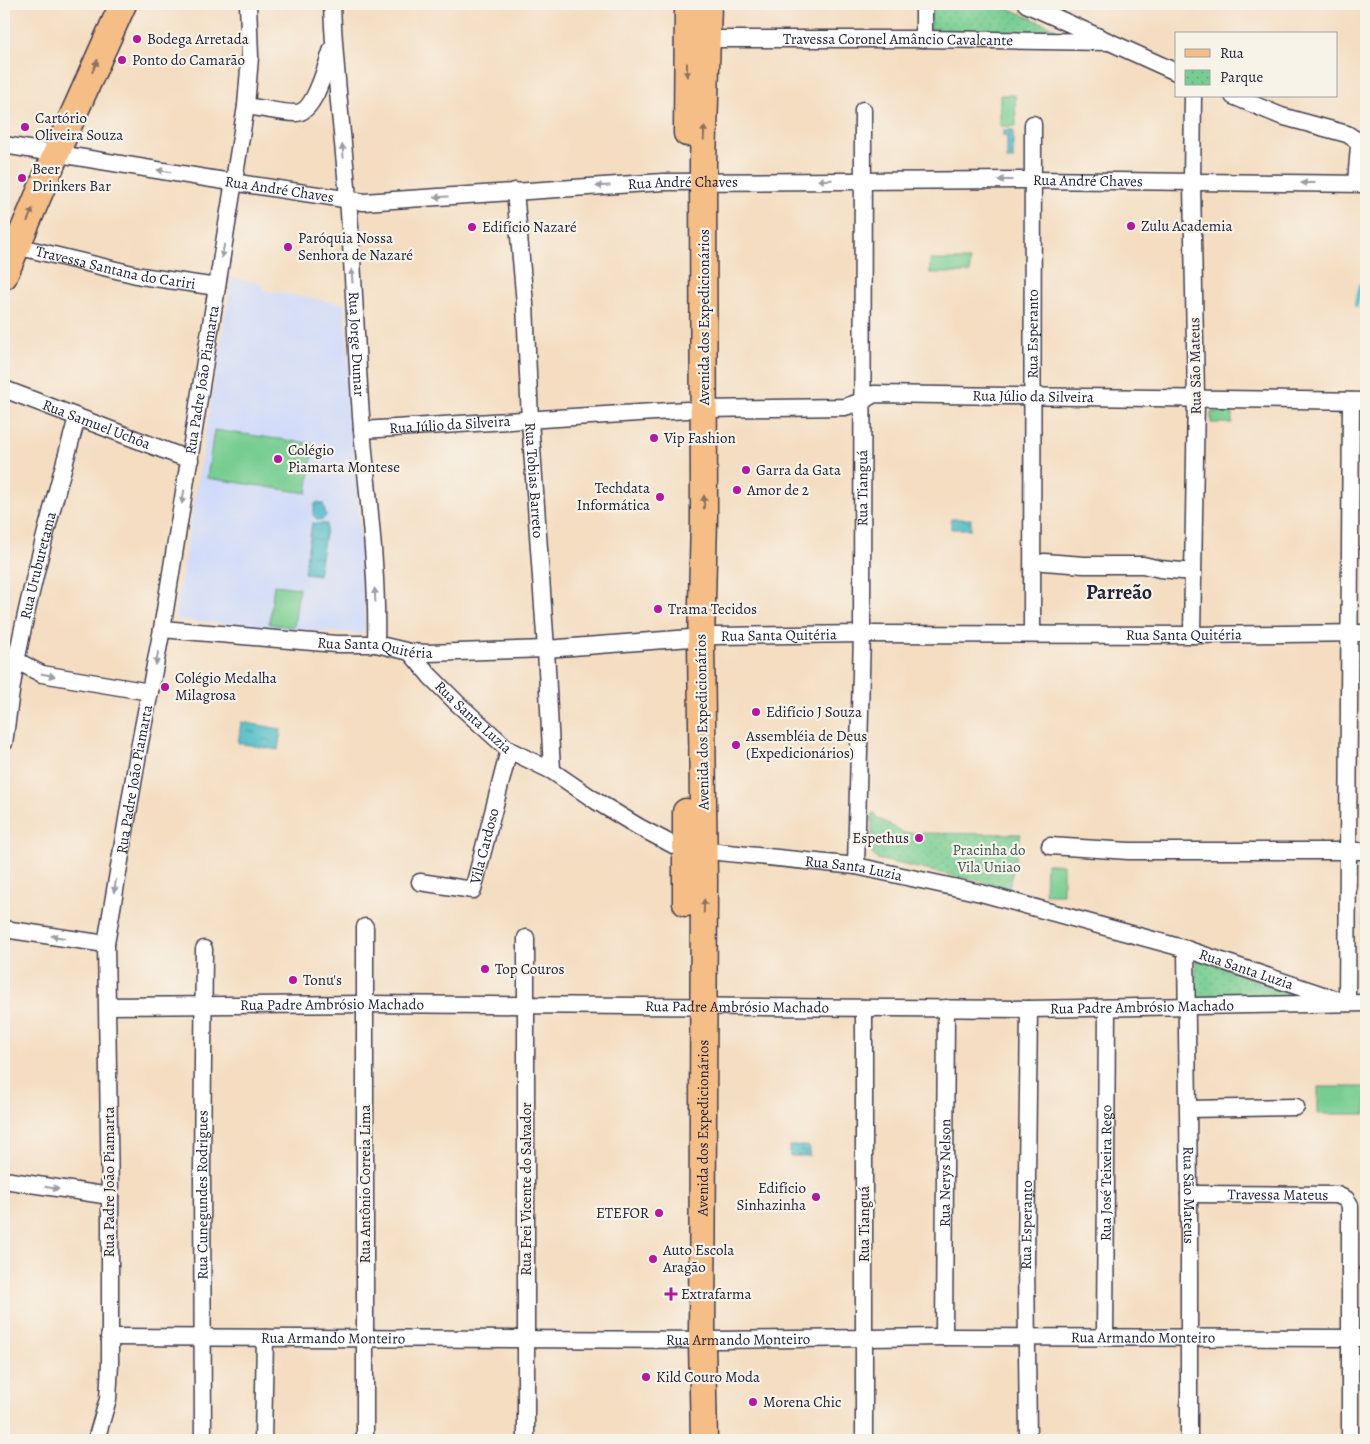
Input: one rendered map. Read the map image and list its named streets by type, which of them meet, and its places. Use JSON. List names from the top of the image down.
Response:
{
  "streets": {
    "main road": ["Avenida dos Expedicionários"],
    "street": [
      "Travessa Coronel Amâncio Cavalcante",
      "Rua André Chaves",
      "Travessa Santana do Cariri",
      "Rua Esperanto",
      "Rua Jorge Dumar",
      "Rua São Mateus",
      "Rua Padre João Piamarta",
      "Rua Júlio da Silveira",
      "Rua Samuel Uchôa",
      "Rua Tobias Barreto",
      "Rua Tianguá",
      "Rua Uruburetama",
      "Rua Santa Quitéria",
      "Rua Santa Luzia",
      "Vila Cardoso",
      "Rua Padre Ambrósio Machado",
      "Rua Nerys Nelson",
      "Rua José Teixeira Rego",
      "Rua Antônio Correia Lima",
      "Rua Frei Vicente do Salvador",
      "Travessa Mateus",
      "Rua Cunegundes Rodrigues",
      "Rua Armando Monteiro"
    ]
  },
  "crossings": [
    ["Travessa Coronel Amâncio Cavalcante", "Avenida dos Expedicionários"],
    ["Rua André Chaves", "Avenida dos Expedicionários"],
    ["Rua André Chaves", "Rua Esperanto"],
    ["Rua André Chaves", "Rua Jorge Dumar"],
    ["Rua André Chaves", "Rua São Mateus"],
    ["Rua André Chaves", "Rua Padre João Piamarta"],
    ["Rua André Chaves", "Rua Tobias Barreto"],
    ["Rua André Chaves", "Rua Tianguá"],
    ["Travessa Santana do Cariri", "Rua Padre João Piamarta"],
    ["Avenida dos Expedicionários", "Rua Júlio da Silveira"],
    ["Avenida dos Expedicionários", "Rua Santa Quitéria"],
    ["Avenida dos Expedicionários", "Rua Santa Luzia"],
    ["Avenida dos Expedicionários", "Rua Padre Ambrósio Machado"],
    ["Avenida dos Expedicionários", "Rua Armando Monteiro"],
    ["Rua Esperanto", "Rua Júlio da Silveira"],
    ["Rua Esperanto", "Rua Santa Quitéria"],
    ["Rua Esperanto", "Rua Padre Ambrósio Machado"],
    ["Rua Esperanto", "Rua Armando Monteiro"],
    ["Rua Jorge Dumar", "Rua Padre João Piamarta"],
    ["Rua Jorge Dumar", "Rua Júlio da Silveira"],
    ["Rua Jorge Dumar", "Rua Santa Quitéria"],
    ["Rua São Mateus", "Rua Júlio da Silveira"],
    ["Rua São Mateus", "Rua Santa Quitéria"],
    ["Rua São Mateus", "Rua Santa Luzia"],
    ["Rua São Mateus", "Rua Padre Ambrósio Machado"],
    ["Rua São Mateus", "Travessa Mateus"],
    ["Rua São Mateus", "Rua Armando Monteiro"],
    ["Rua Padre João Piamarta", "Rua Samuel Uchôa"],
    ["Rua Padre João Piamarta", "Rua Santa Quitéria"],
    ["Rua Padre João Piamarta", "Rua Padre Ambrósio Machado"],
    ["Rua Padre João Piamarta", "Rua Armando Monteiro"],
    ["Rua Júlio da Silveira", "Rua Tobias Barreto"],
    ["Rua Júlio da Silveira", "Rua Tianguá"],
    ["Rua Samuel Uchôa", "Rua Uruburetama"],
    ["Rua Tobias Barreto", "Rua Santa Quitéria"],
    ["Rua Tobias Barreto", "Rua Santa Luzia"],
    ["Rua Tianguá", "Rua Santa Quitéria"],
    ["Rua Tianguá", "Rua Santa Luzia"],
    ["Rua Tianguá", "Rua Padre Ambrósio Machado"],
    ["Rua Tianguá", "Rua Armando Monteiro"],
    ["Rua Santa Quitéria", "Rua Santa Luzia"],
    ["Rua Santa Luzia", "Vila Cardoso"],
    ["Rua Santa Luzia", "Rua Padre Ambrósio Machado"],
    ["Rua Padre Ambrósio Machado", "Rua Nerys Nelson"],
    ["Rua Padre Ambrósio Machado", "Rua José Teixeira Rego"],
    ["Rua Padre Ambrósio Machado", "Rua Antônio Correia Lima"],
    ["Rua Padre Ambrósio Machado", "Rua Frei Vicente do Salvador"],
    ["Rua Padre Ambrósio Machado", "Rua Cunegundes Rodrigues"],
    ["Rua Nerys Nelson", "Rua Armando Monteiro"],
    ["Rua José Teixeira Rego", "Rua Armando Monteiro"],
    ["Rua Antônio Correia Lima", "Rua Armando Monteiro"],
    ["Rua Frei Vicente do Salvador", "Rua Armando Monteiro"],
    ["Travessa Mateus", "Rua Armando Monteiro"],
    ["Rua Cunegundes Rodrigues", "Rua Armando Monteiro"]
  ],
  "one_way": ["Rua André Chaves", "Rua Jorge Dumar", "Rua Padre João Piamarta"],
  "districts": ["Parreão"],
  "parks": ["Pracinha do Vila Uniao"],
  "places": {
    "other": [
      "Bodega Arretada",
      "Ponto do Camarão",
      "Cartório Oliveira Souza",
      "Beer Drinkers Bar",
      "Zulu Academia",
      "Edifício Nazaré",
      "Paróquia Nossa Senhora de Nazaré",
      "Vip Fashion",
      "Colégio Piamarta Montese",
      "Garra da Gata",
      "Amor de 2",
      "Techdata Informática",
      "Trama Tecidos",
      "Colégio Medalha Milagrosa",
      "Edifício J Souza",
      "Assembléia de Deus (Expedicionários)",
      "Espethus",
      "Top Couros",
      "Tonu's",
      "Edifício Sinhazinha",
      "ETEFOR",
      "Auto Escola Aragão",
      "Kild Couro Moda",
      "Morena Chic"
    ],
    "health": ["Extrafarma"]
  },
  "legend": ["Rua", "Parque"]
}
